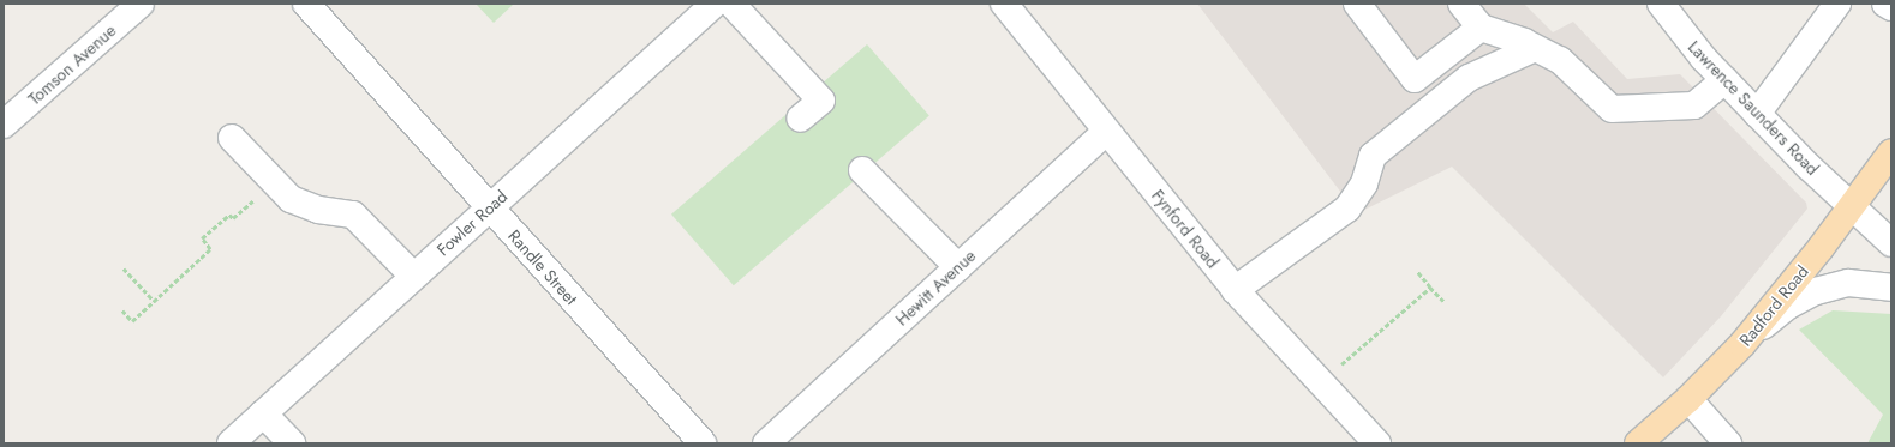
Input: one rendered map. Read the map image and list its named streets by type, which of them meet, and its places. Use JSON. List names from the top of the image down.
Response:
{
  "streets": {
    "main road": ["Radford Road"],
    "street": [
      "Tomson Avenue",
      "Lawrence Saunders Road",
      "Fowler Road",
      "Fynford Road",
      "Randle Street",
      "Hewitt Avenue"
    ]
  },
  "crossings": [
    ["Lawrence Saunders Road", "Radford Road"],
    ["Fowler Road", "Randle Street"],
    ["Fynford Road", "Hewitt Avenue"]
  ]
}
